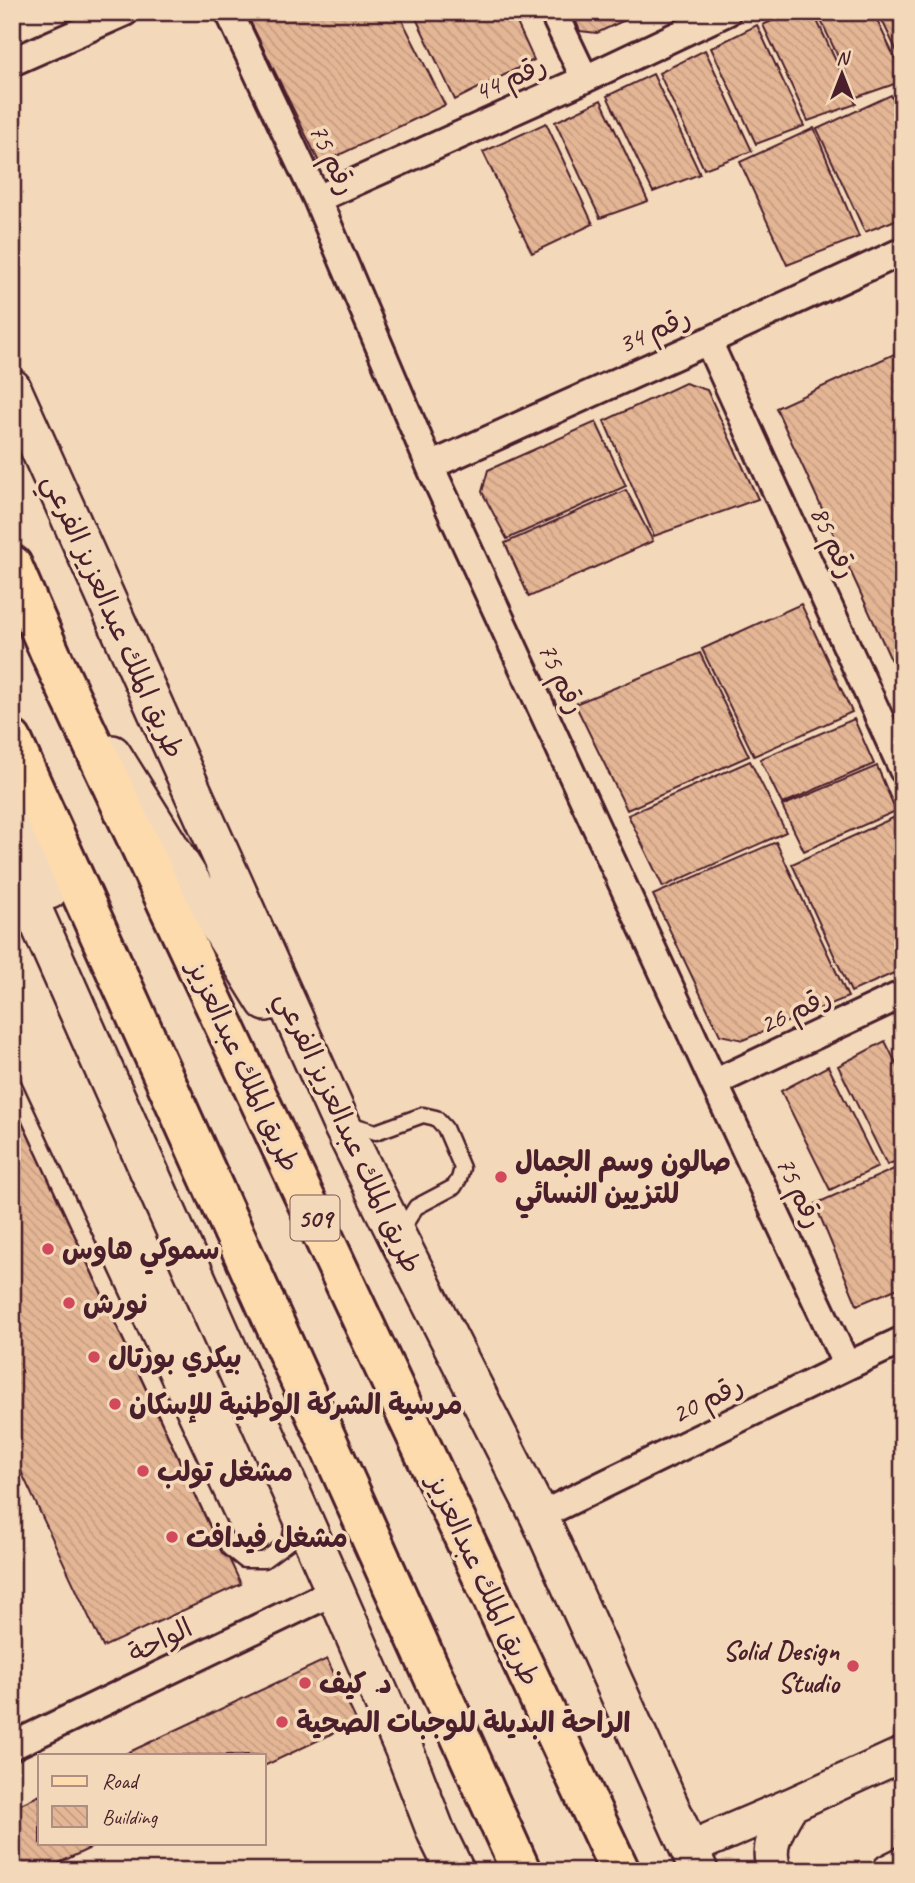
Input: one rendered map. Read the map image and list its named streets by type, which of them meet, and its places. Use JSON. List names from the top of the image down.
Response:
{
  "streets": {
    "main road": ["طريق الملك عبدالعزيز الفرعي", "طريق الملك عبدالعزيز", "509"],
    "street": [
      "رقم 44",
      "رقم 75",
      "رقم 34",
      "رقم 85",
      "رقم 26",
      "رقم 20",
      "الواحة"
    ]
  },
  "crossings": [
    ["رقم 44", "رقم 75"],
    ["رقم 75", "رقم 34"],
    ["رقم 75", "رقم 26"],
    ["رقم 75", "رقم 20"],
    ["رقم 34", "رقم 85"],
    ["طريق الملك عبدالعزيز الفرعي", "رقم 20"]
  ],
  "places": [
    "صالون وسم الجمال للتزيين النسائي",
    "سموكي هاوس",
    "نورش",
    "بيكري بورتال",
    "مرسية الشركة الوطنية للإسكان",
    "مشغل تولب",
    "مشغل فيدافت",
    "Solid Design Studio",
    "د. كيف",
    "الراحة البديلة للوجبات الصحية"
  ],
  "legend": ["Road", "Building"],
  "north": "top"
}
